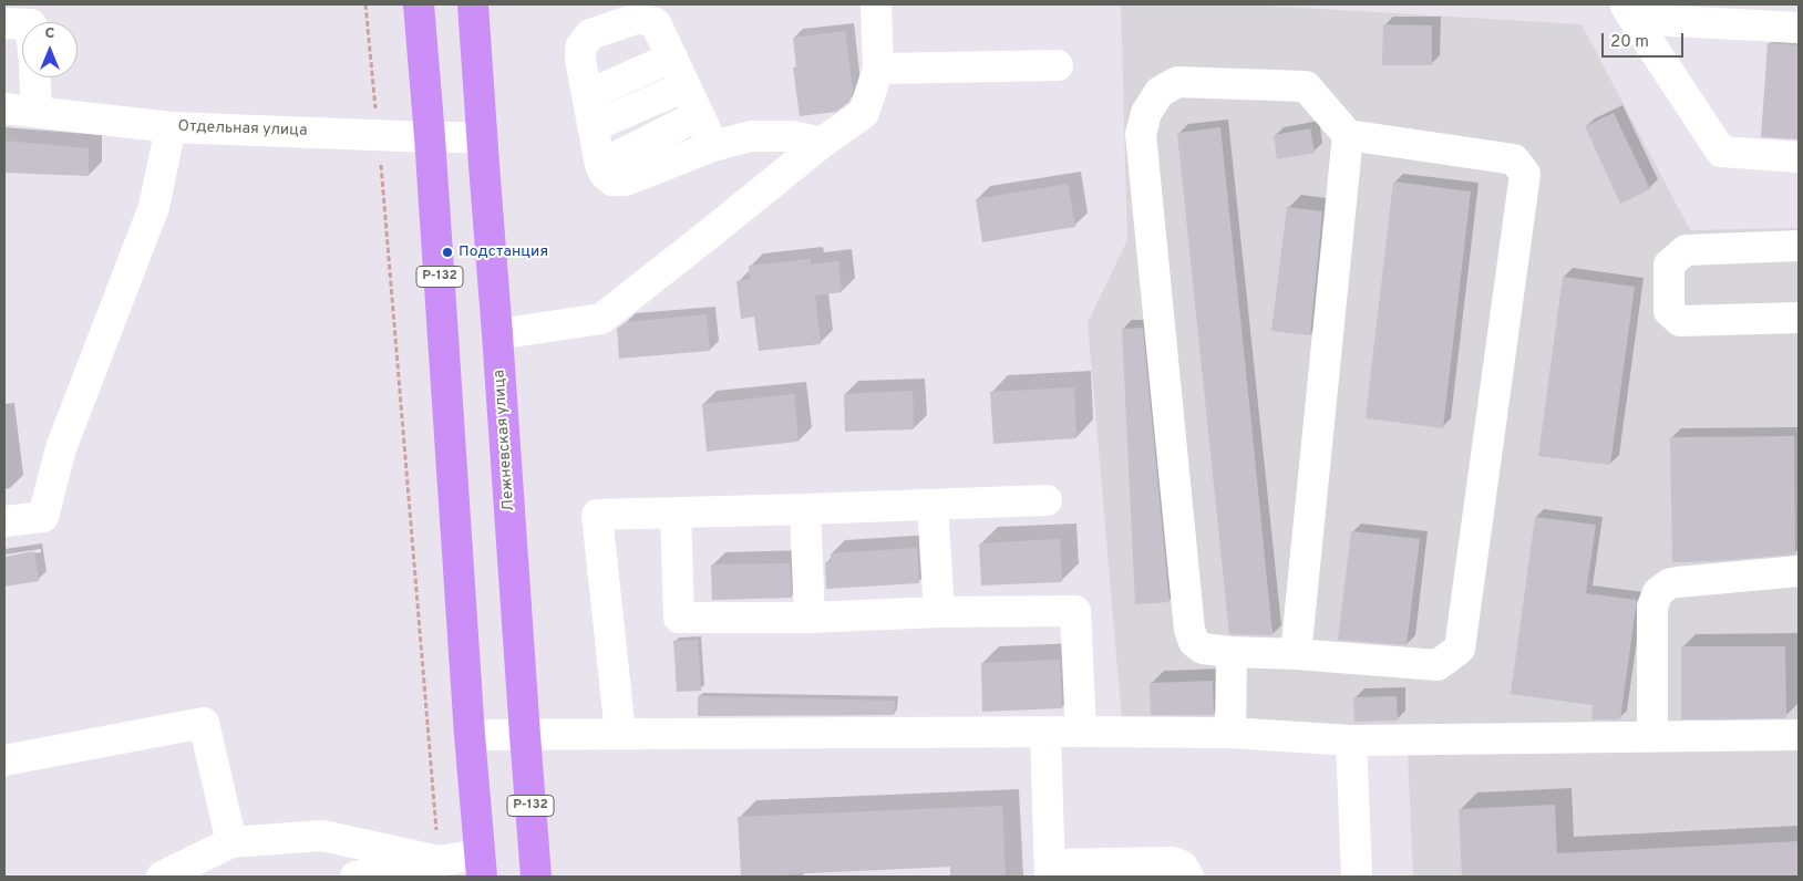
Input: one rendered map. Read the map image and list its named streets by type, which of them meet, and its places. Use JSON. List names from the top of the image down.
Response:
{
  "streets": {
    "highway": ["Р-132", "Лежневская улица"],
    "street": ["Отдельная улица"]
  },
  "crossings": [
    ["Отдельная улица", "Р-132"],
    ["Отдельная улица", "Лежневская улица"]
  ],
  "places": ["Подстанция"],
  "scale_bar": "20 m",
  "north": "top"
}
